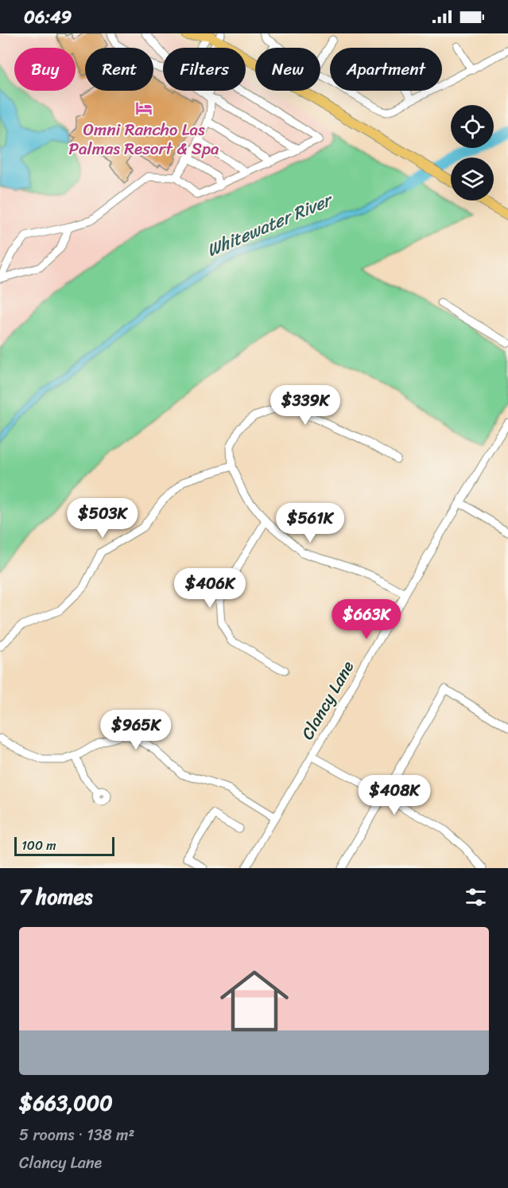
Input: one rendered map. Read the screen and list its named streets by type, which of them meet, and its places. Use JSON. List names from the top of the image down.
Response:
{
  "streets": {
    "street": ["Clancy Lane"]
  },
  "water": ["Whitewater River"],
  "places": {
    "hotel": ["Omni Rancho Las Palmas Resort & Spa"]
  },
  "scale_bar": "100 m",
  "page": {
    "status": "06:49",
    "chip": [
      "Buy",
      "Rent",
      "Filters",
      "New",
      "Apartment"
    ],
    "price": [
      "$339K",
      "$503K",
      "$561K",
      "$406K",
      "$663K",
      "$965K",
      "$408K"
    ],
    "scale": "100 m",
    "heading": "7 homes",
    "list": [
      {
        "name": "$663,000",
        "note": "5 rooms · 138 m² · Clancy Lane"
      }
    ]
  }
}
